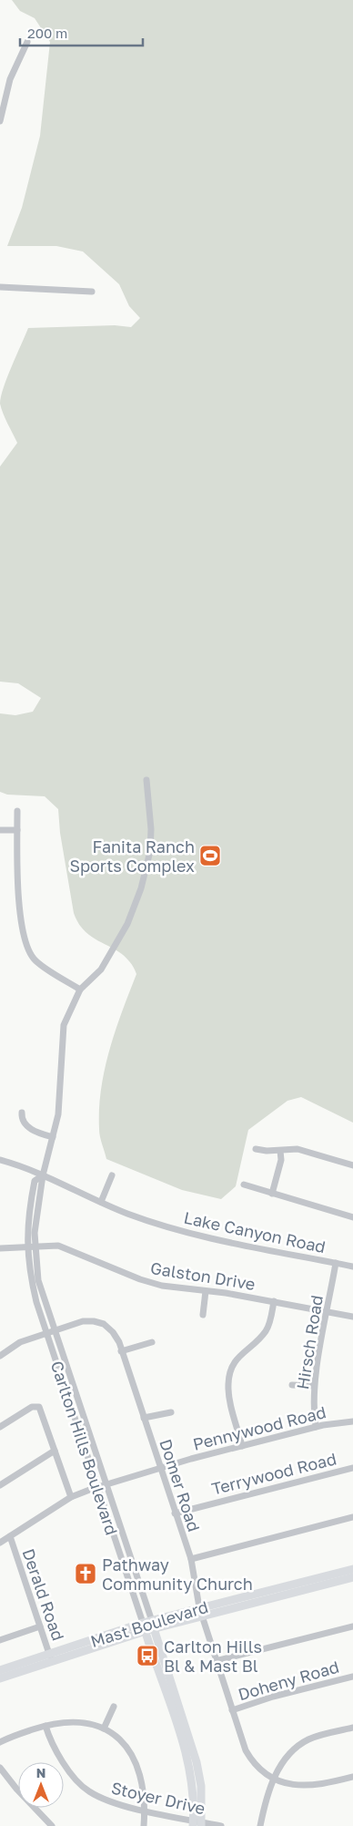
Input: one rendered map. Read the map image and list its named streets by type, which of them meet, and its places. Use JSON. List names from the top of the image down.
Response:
{
  "streets": {
    "main road": ["Carlton Hills Boulevard", "Mast Boulevard"],
    "street": [
      "Lake Canyon Road",
      "Galston Drive",
      "Hirsch Road",
      "Pennywood Road",
      "Terrywood Road",
      "Domer Road",
      "Derald Road",
      "Doheny Road",
      "Stoyer Drive"
    ]
  },
  "crossings": [
    ["Lake Canyon Road", "Hirsch Road"],
    ["Lake Canyon Road", "Carlton Hills Boulevard"],
    ["Galston Drive", "Hirsch Road"],
    ["Galston Drive", "Carlton Hills Boulevard"],
    ["Hirsch Road", "Pennywood Road"],
    ["Pennywood Road", "Carlton Hills Boulevard"],
    ["Pennywood Road", "Domer Road"],
    ["Pennywood Road", "Derald Road"],
    ["Carlton Hills Boulevard", "Domer Road"],
    ["Carlton Hills Boulevard", "Mast Boulevard"],
    ["Carlton Hills Boulevard", "Stoyer Drive"],
    ["Terrywood Road", "Domer Road"],
    ["Domer Road", "Mast Boulevard"],
    ["Domer Road", "Doheny Road"],
    ["Derald Road", "Mast Boulevard"]
  ],
  "places": {
    "sports": ["Fanita Ranch Sports Complex"],
    "church": ["Pathway Community Church"],
    "bus stop": ["Carlton Hills Bl & Mast Bl"]
  },
  "scale_bar": "200 m",
  "north": "top"
}
